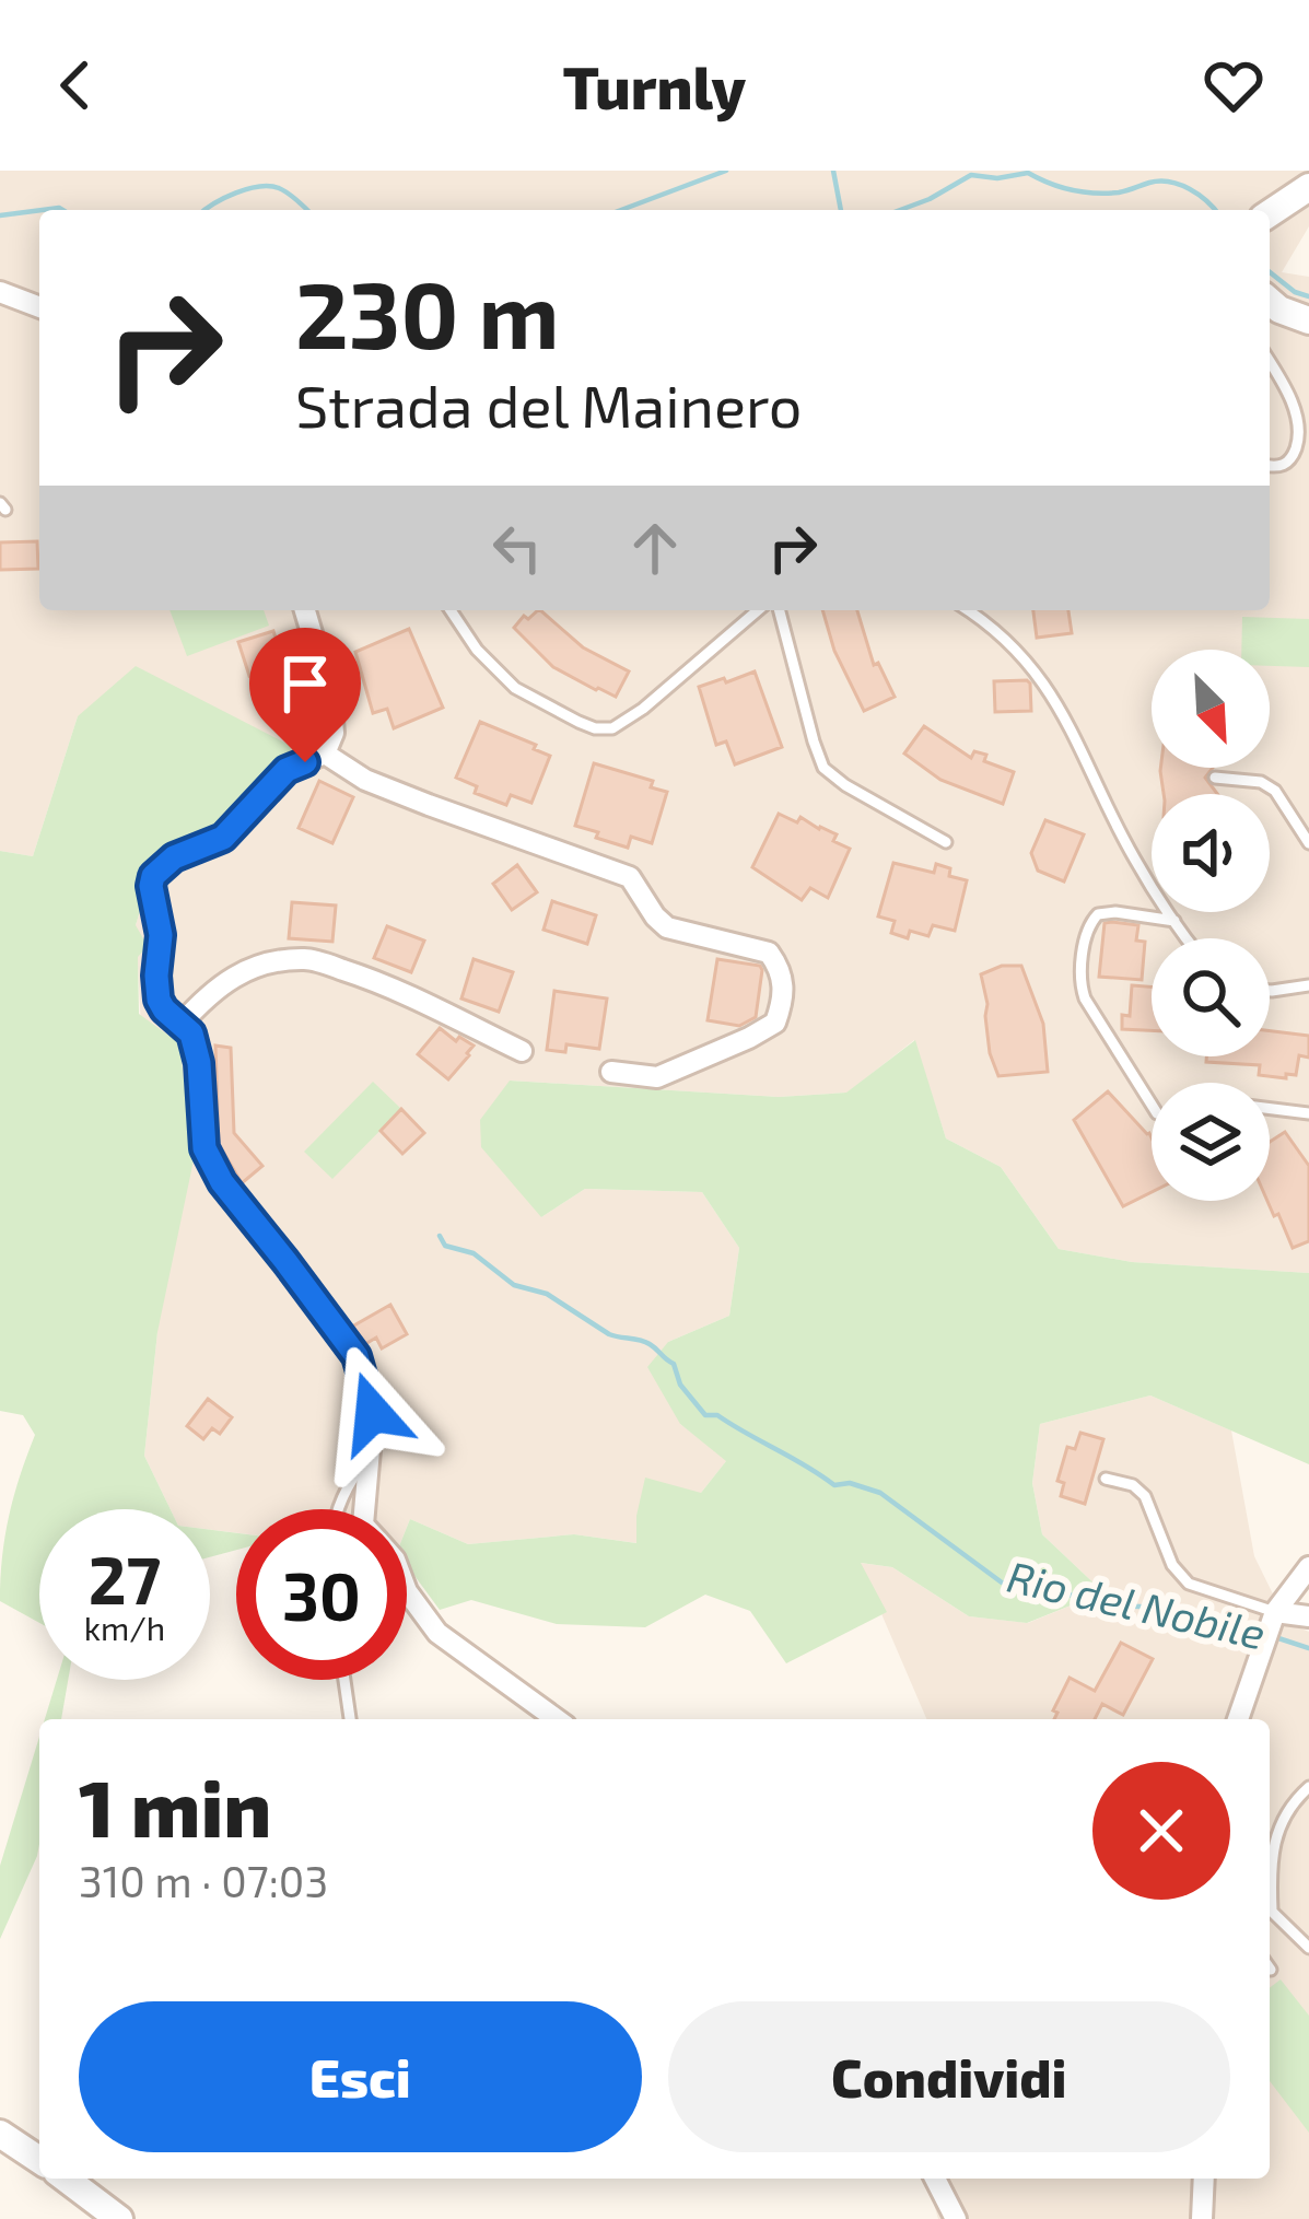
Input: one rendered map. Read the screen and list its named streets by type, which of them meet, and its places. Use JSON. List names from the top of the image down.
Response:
{
  "water": ["Rio del Nobile"],
  "north": "bottom right",
  "page": {
    "header": "Turnly",
    "turn": ["230 m", "Strada del Mainero"],
    "speed": "27 km/h",
    "limit": "30",
    "heading": ["1 min", "310 m · 07:03"],
    "buttons": ["Esci", "Condividi"]
  }
}
